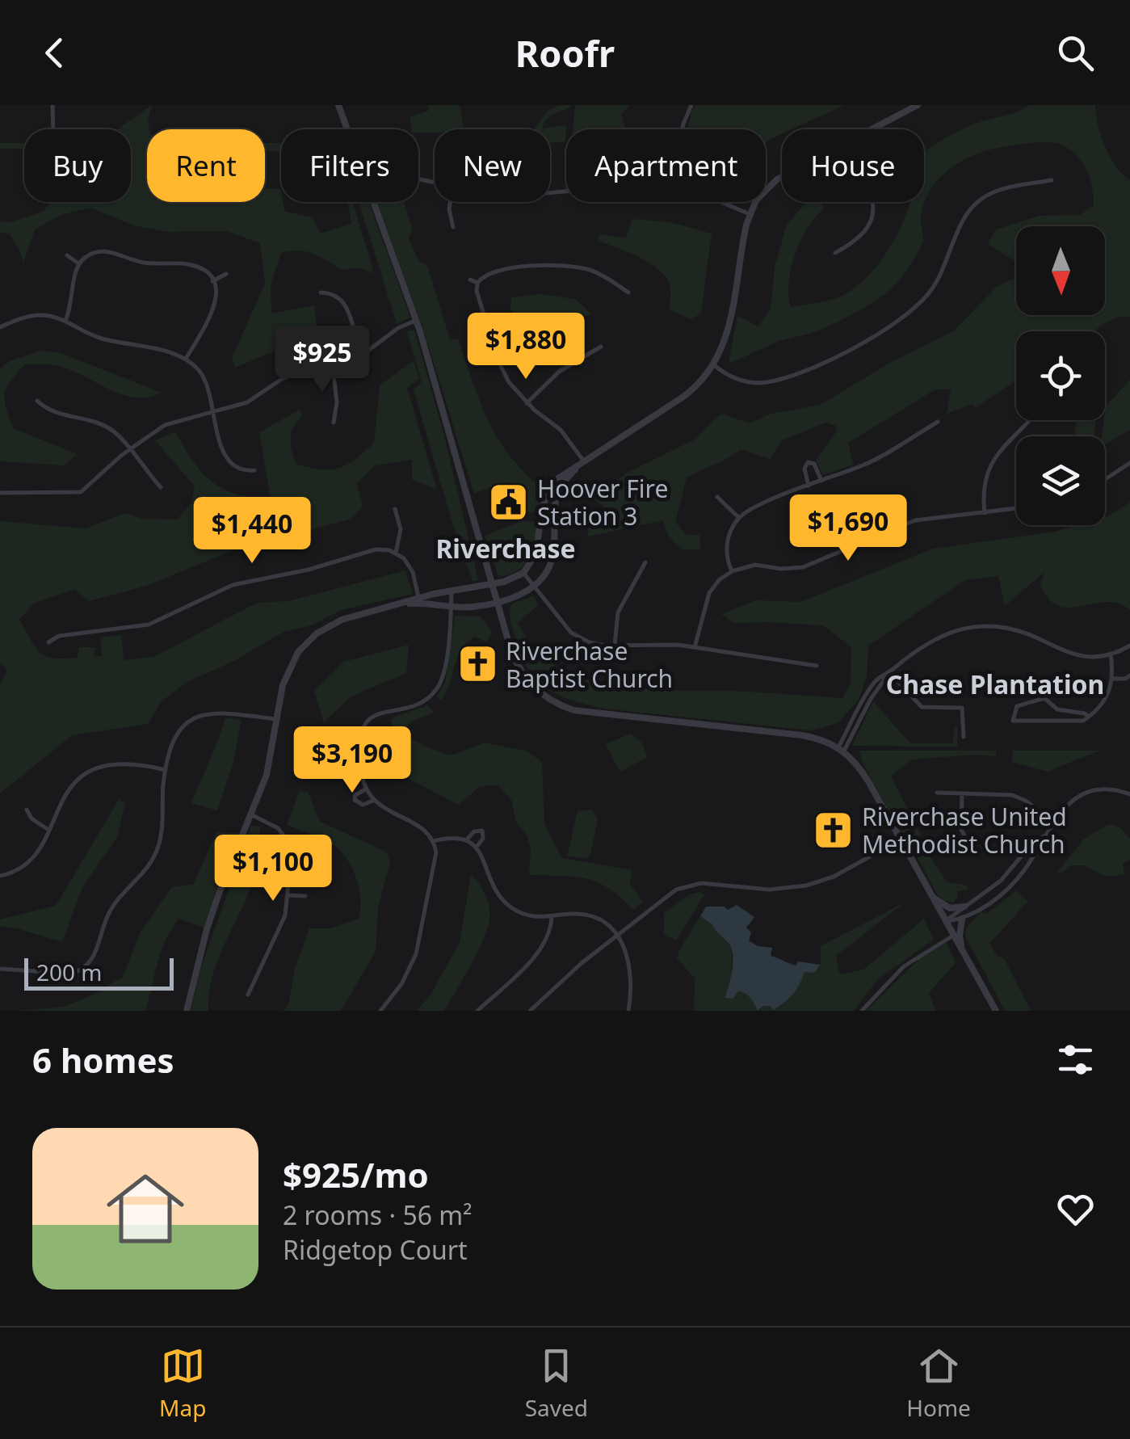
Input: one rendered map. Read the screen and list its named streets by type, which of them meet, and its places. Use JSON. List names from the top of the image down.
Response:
{
  "districts": ["Riverchase", "Chase Plantation"],
  "places": {
    "public building": ["Hoover Fire Station 3"],
    "church": ["Riverchase Baptist Church", "Riverchase United Methodist Church"]
  },
  "scale_bar": "200 m",
  "north": "bottom",
  "page": {
    "header": "Roofr",
    "chip": [
      "Buy",
      "Rent",
      "Filters",
      "New",
      "Apartment",
      "House"
    ],
    "price": [
      "$1,880",
      "$925",
      "$1,690",
      "$1,440",
      "$3,190",
      "$1,100"
    ],
    "scale": "200 m",
    "heading": "6 homes",
    "list": [
      {
        "name": "$925/mo",
        "note": "2 rooms · 56 m² · Ridgetop Court"
      }
    ],
    "tabs": ["Map", "Saved", "Home"]
  }
}
